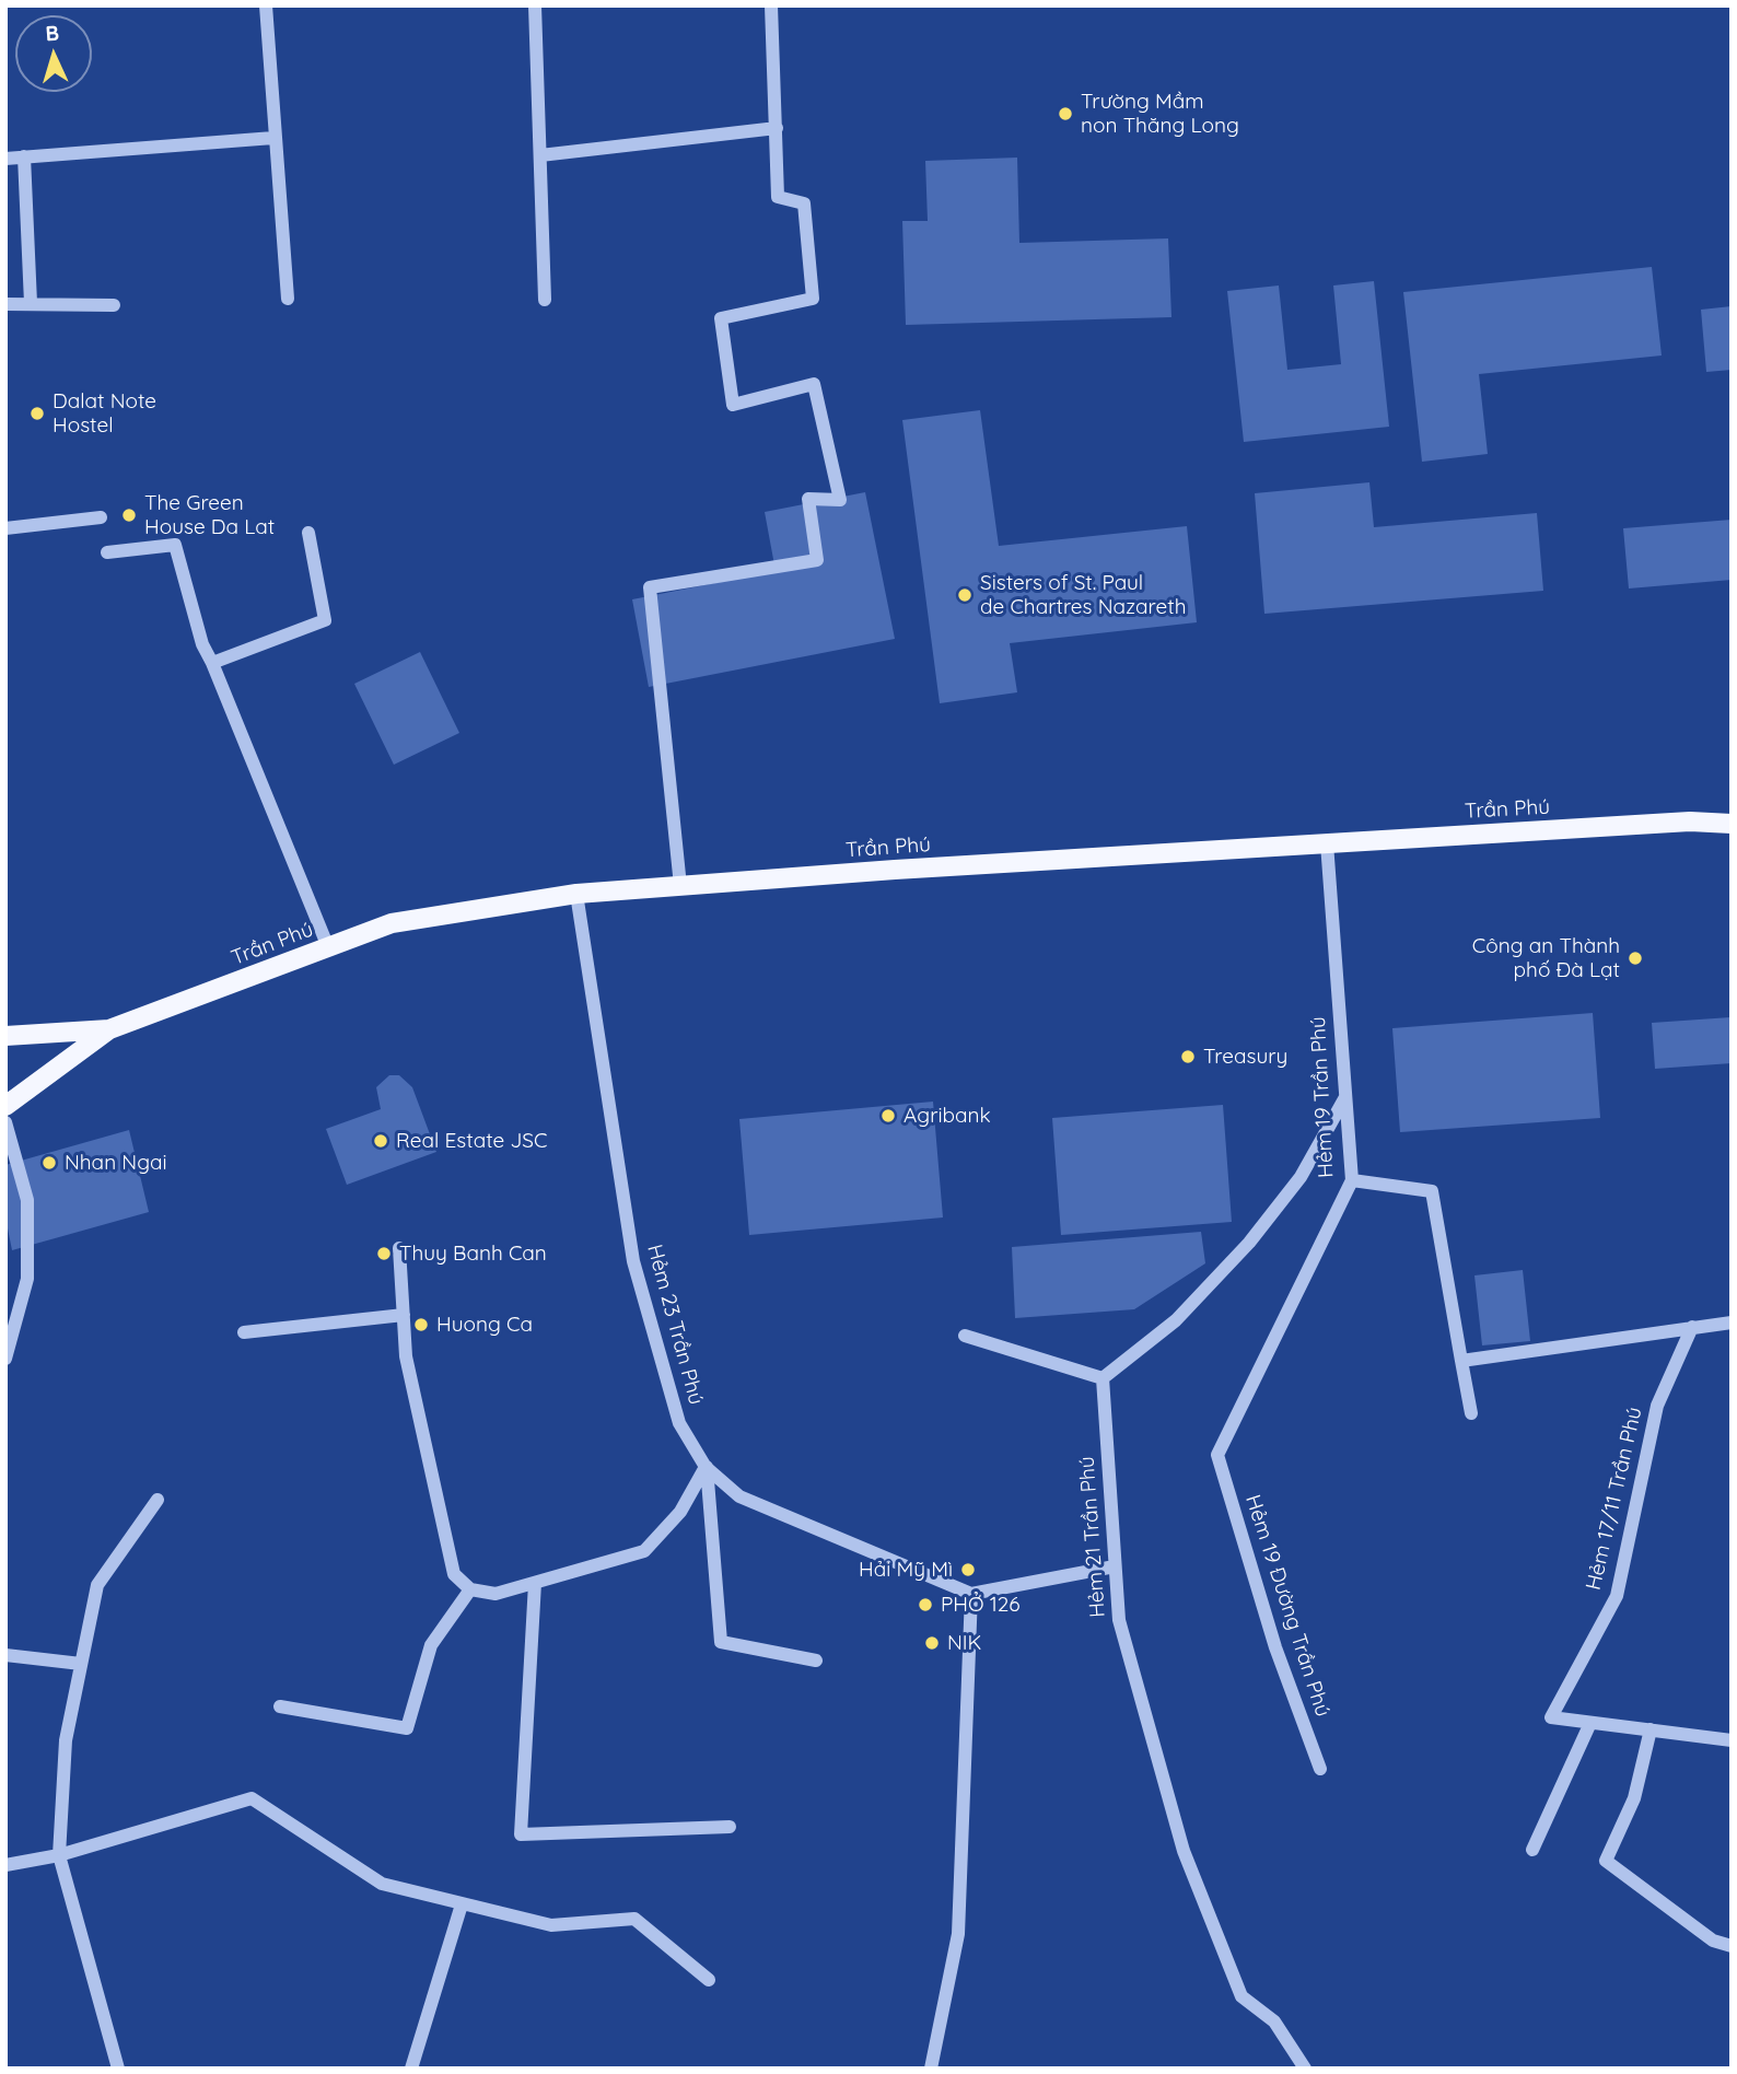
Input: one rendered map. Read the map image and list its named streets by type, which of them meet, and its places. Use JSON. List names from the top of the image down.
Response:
{
  "streets": {
    "main road": ["Trần Phú"],
    "street": [
      "Hẻm 19 Trần Phú",
      "Hẻm 23 Trần Phú",
      "Hẻm 17/11 Trần Phú",
      "Hẻm 21 Trần Phú",
      "Hẻm 19 Đường Trần Phú"
    ]
  },
  "crossings": [
    ["Trần Phú", "Hẻm 19 Trần Phú"],
    ["Trần Phú", "Hẻm 23 Trần Phú"],
    ["Hẻm 19 Trần Phú", "Hẻm 19 Đường Trần Phú"]
  ],
  "places": [
    "Trường Mầm non Thăng Long",
    "Dalat Note Hostel",
    "The Green House Da Lat",
    "Sisters of St. Paul de Chartres Nazareth",
    "Công an Thành phố Đà Lạt",
    "Treasury",
    "Agribank",
    "Real Estate JSC",
    "Nhan Ngai",
    "Thuy Banh Can",
    "Huong Ca",
    "Hải Mỹ Mì",
    "PHỞ 126",
    "NIK"
  ],
  "north": "top"
}
